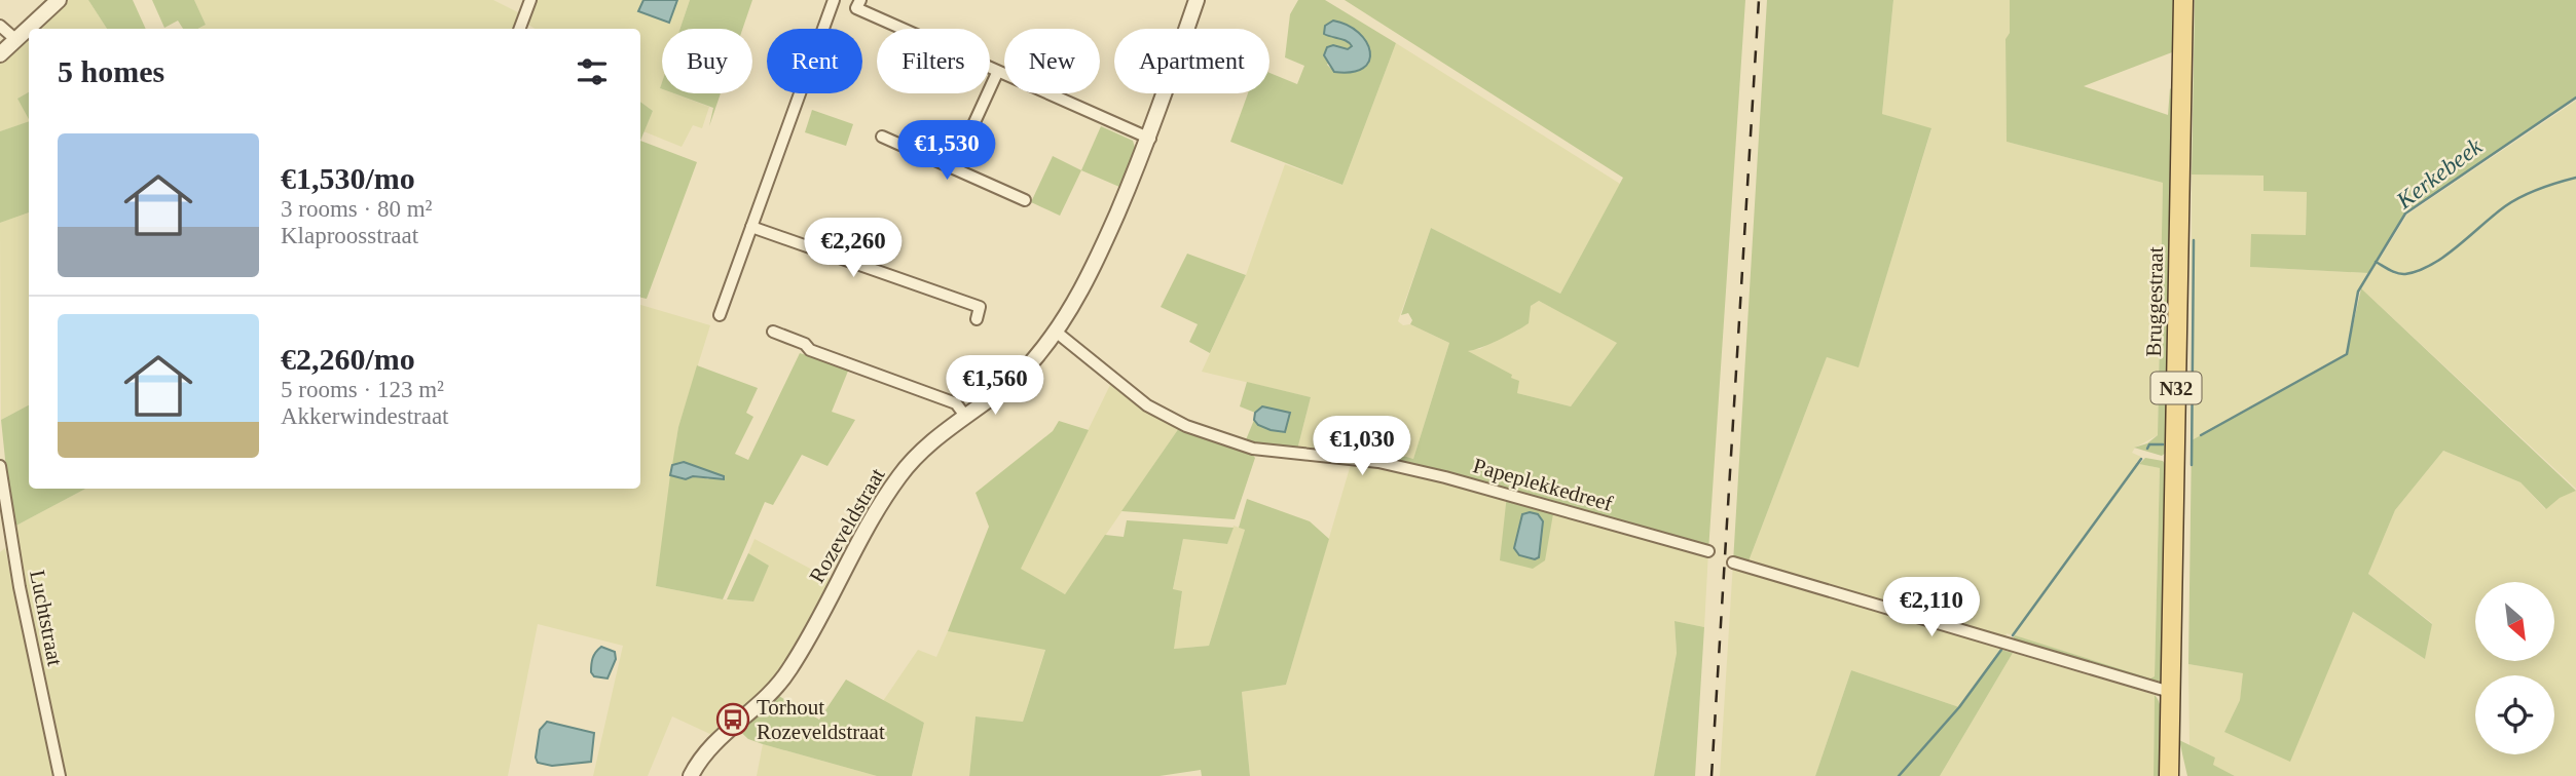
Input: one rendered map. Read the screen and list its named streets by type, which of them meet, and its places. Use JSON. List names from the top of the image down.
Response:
{
  "streets": {
    "main road": ["Bruggestraat", "N32"],
    "street": ["Papeplekkedreef", "Rozeveldstraat", "Luchtstraat"]
  },
  "crossings": [
    ["Papeplekkedreef", "Rozeveldstraat"]
  ],
  "water": ["Kerkebeek"],
  "places": {
    "bus stop": ["Torhout Rozeveldstraat"]
  },
  "north": "bottom right",
  "page": {
    "chip": [
      "Buy",
      "Rent",
      "Filters",
      "New",
      "Apartment"
    ],
    "heading": "5 homes",
    "list": [
      {
        "name": "€1,530/mo",
        "note": "3 rooms · 80 m² · Klaproosstraat"
      },
      {
        "name": "€2,260/mo",
        "note": "5 rooms · 123 m² · Akkerwindestraat"
      }
    ],
    "price": [
      "€1,530",
      "€2,260",
      "€1,560",
      "€1,030",
      "€2,110"
    ]
  }
}
